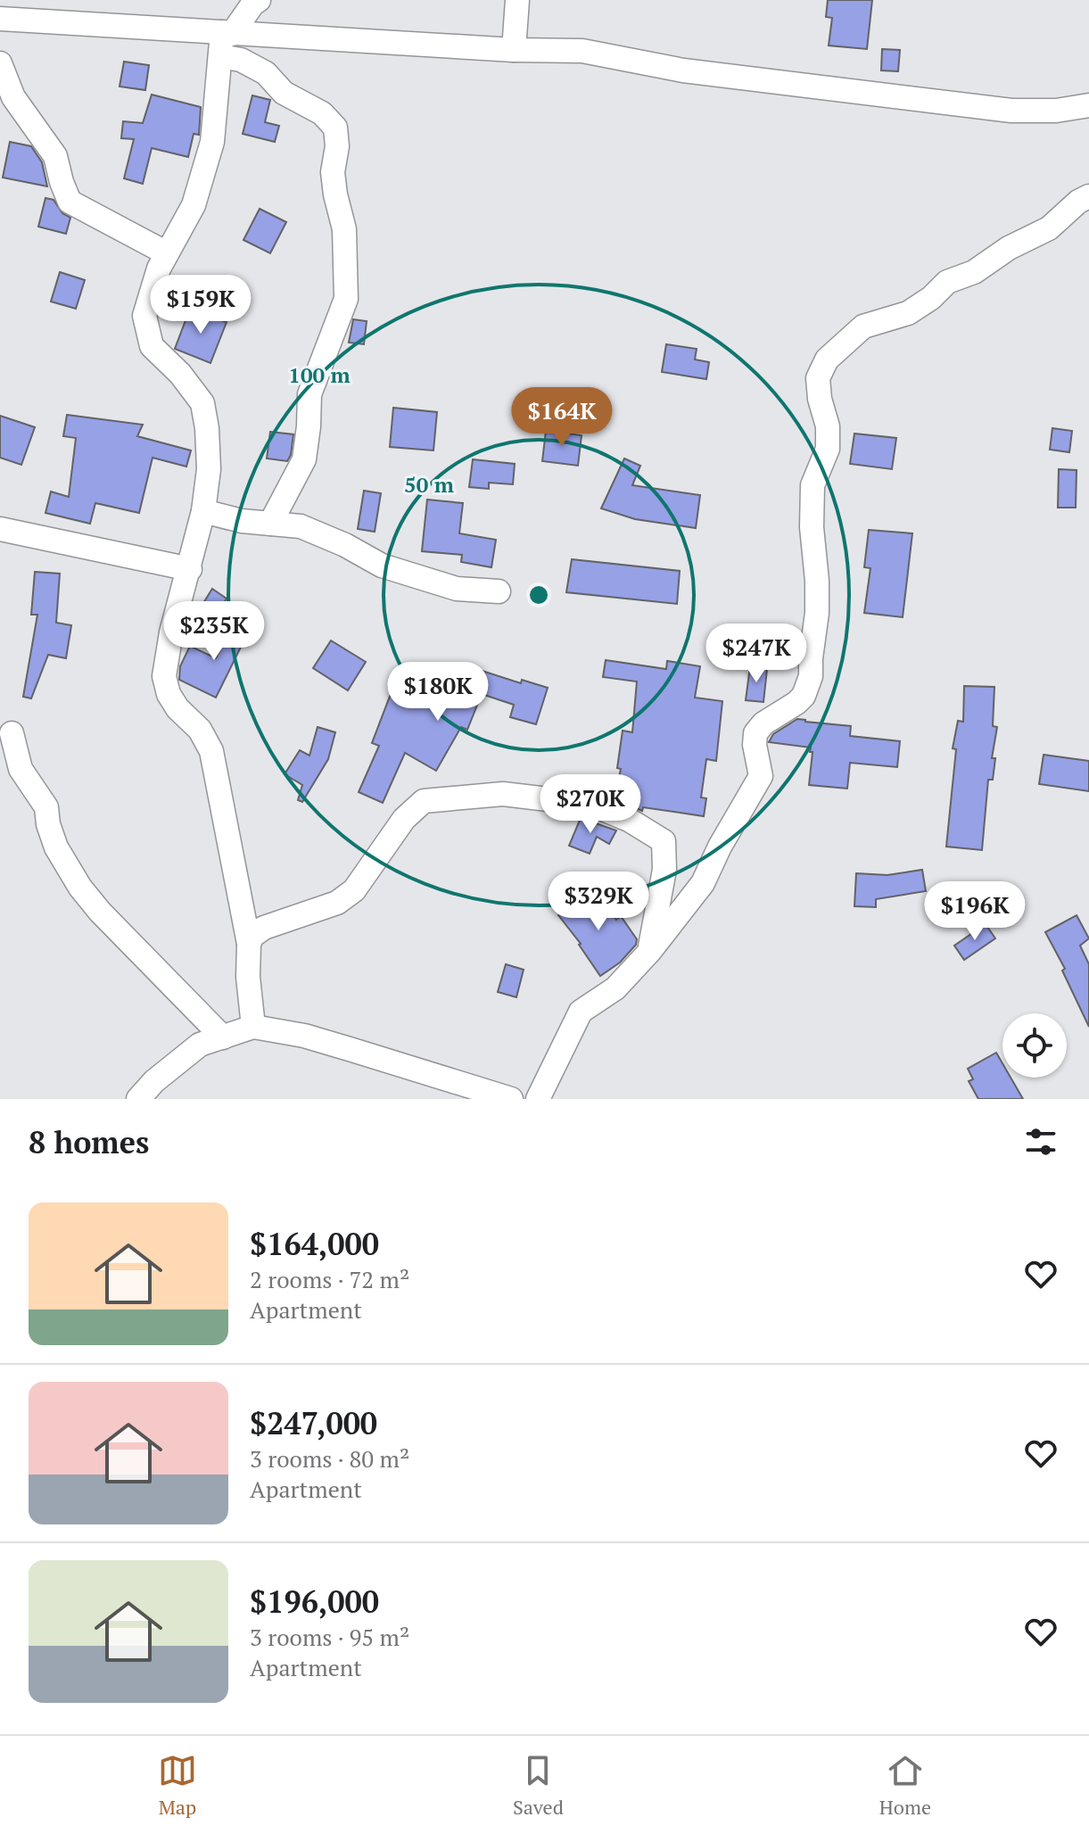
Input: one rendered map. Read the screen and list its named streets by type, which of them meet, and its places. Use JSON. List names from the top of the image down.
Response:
{
  "page": {
    "price": [
      "$159K",
      "$164K",
      "$235K",
      "$247K",
      "$180K",
      "$270K",
      "$329K",
      "$196K"
    ],
    "heading": "8 homes",
    "list": [
      {
        "name": "$164,000",
        "note": "2 rooms · 72 m² · Apartment"
      },
      {
        "name": "$247,000",
        "note": "3 rooms · 80 m² · Apartment"
      },
      {
        "name": "$196,000",
        "note": "3 rooms · 95 m² · Apartment"
      }
    ],
    "tabs": ["Map", "Saved", "Home"]
  },
  "rings": ["100 m", "50 m"]
}
